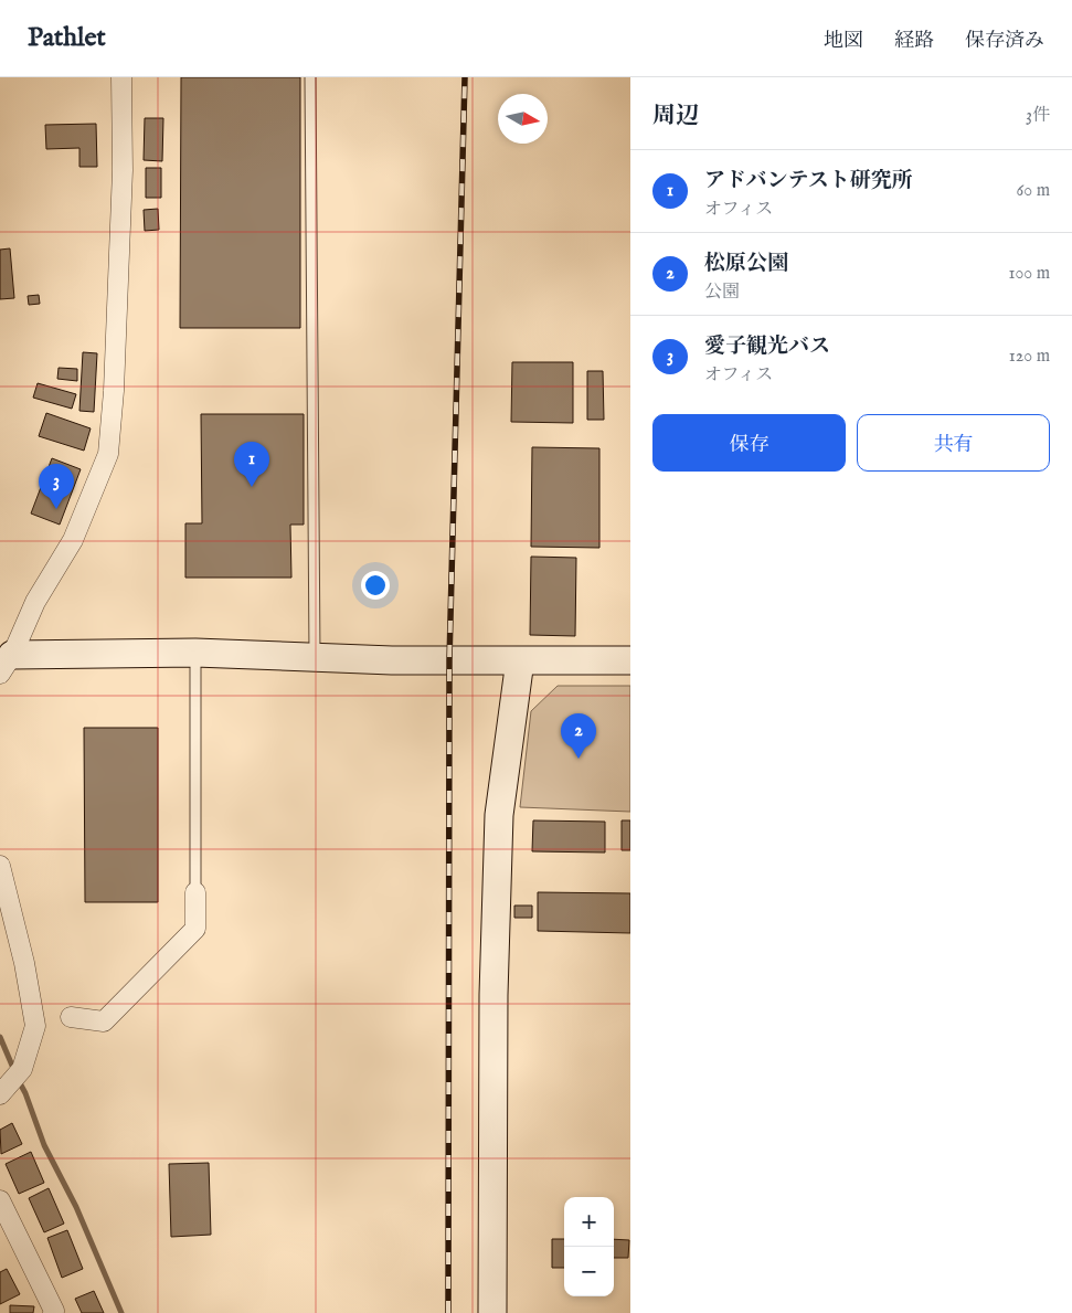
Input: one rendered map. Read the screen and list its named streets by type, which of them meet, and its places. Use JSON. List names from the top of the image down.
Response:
{
  "north": "right",
  "page": {
    "header": "Pathlet",
    "nav": ["地図", "経路", "保存済み"],
    "heading": ["周辺", "3件"],
    "list": [
      {
        "mark": "1",
        "name": "アドバンテスト研究所",
        "note": "オフィス",
        "value": "60 m"
      },
      {
        "mark": "2",
        "name": "松原公園",
        "note": "公園",
        "value": "100 m"
      },
      {
        "mark": "3",
        "name": "愛子観光バス",
        "note": "オフィス",
        "value": "120 m"
      }
    ],
    "buttons": ["保存", "共有"],
    "pins": ["1", "3", "2"],
    "map_buttons": ["+", "−"]
  }
}
